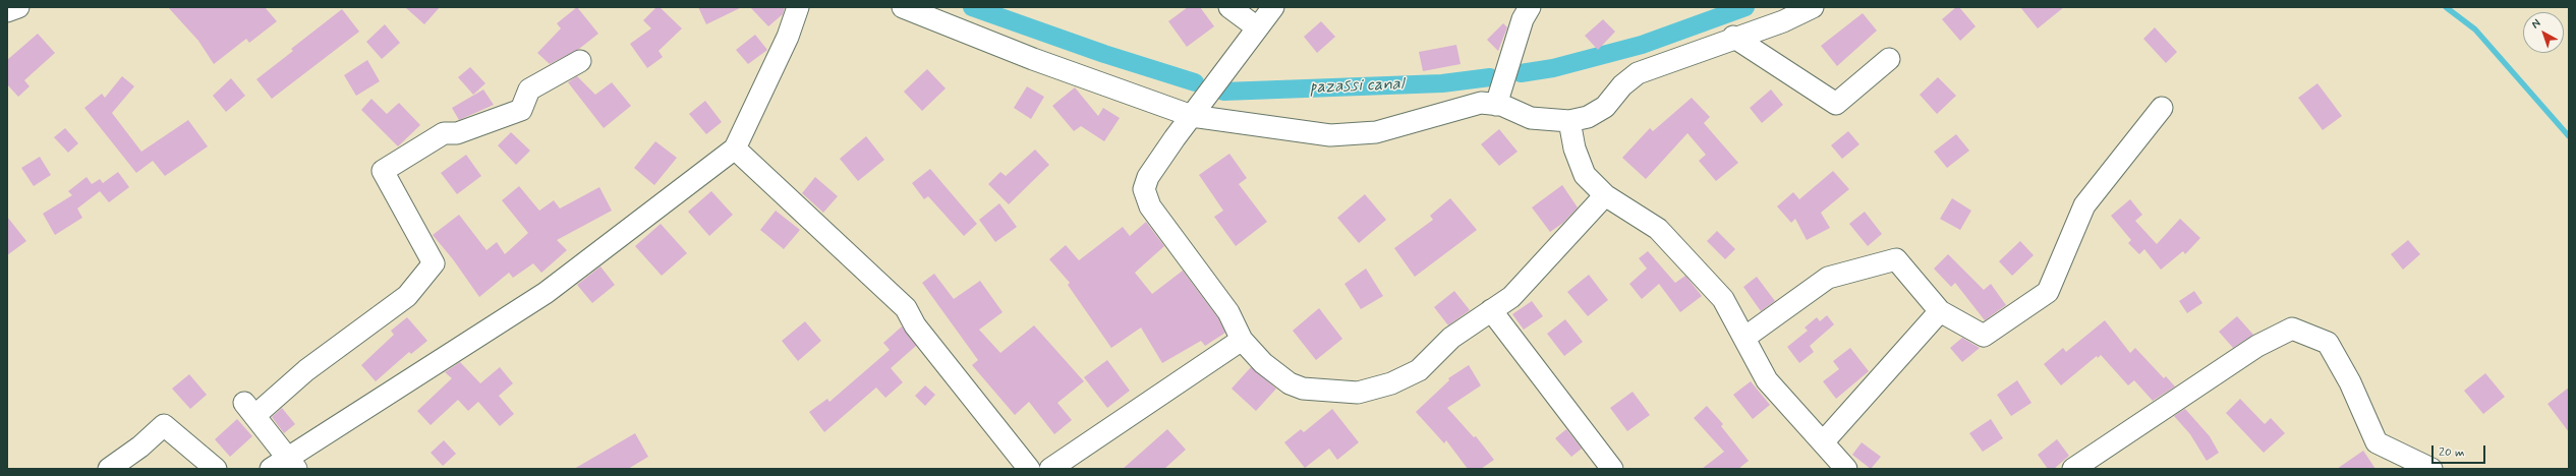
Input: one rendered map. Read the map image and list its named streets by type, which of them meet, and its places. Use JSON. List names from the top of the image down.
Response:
{
  "water": ["pazassi canal"],
  "scale_bar": "20 m",
  "north": "top left"
}
